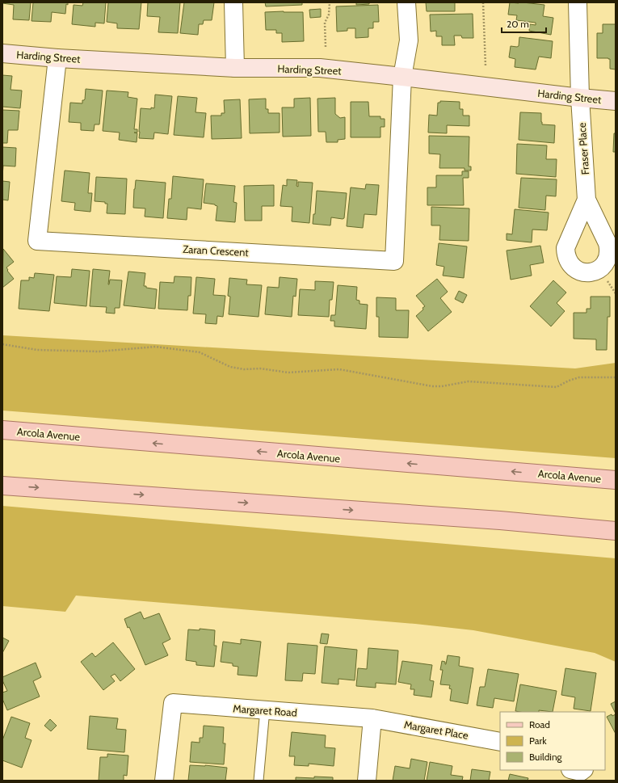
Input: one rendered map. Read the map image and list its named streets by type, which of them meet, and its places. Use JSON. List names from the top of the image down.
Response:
{
  "streets": {
    "main road": ["Arcola Avenue"],
    "street": [
      "Harding Street",
      "Fraser Place",
      "Zaran Crescent",
      "Margaret Road",
      "Margaret Place"
    ]
  },
  "crossings": [
    ["Harding Street", "Fraser Place"],
    ["Harding Street", "Zaran Crescent"],
    ["Margaret Road", "Margaret Place"]
  ],
  "legend": ["Road", "Park", "Building"],
  "scale_bar": "20 m"
}
